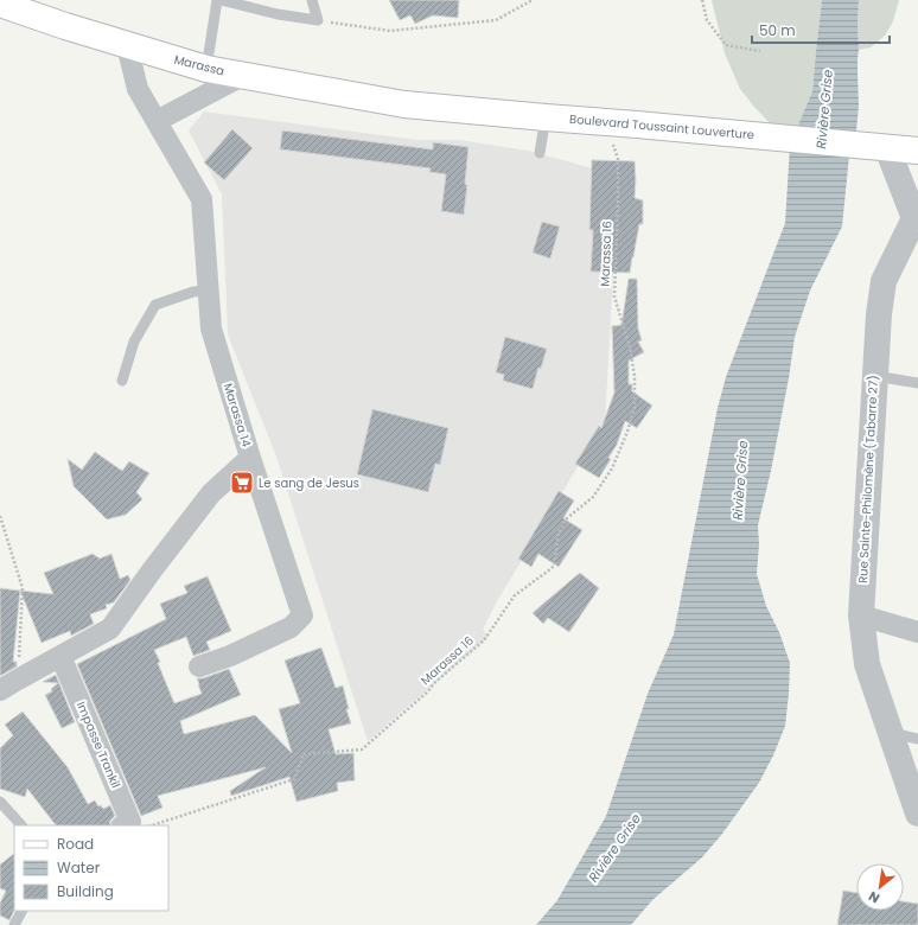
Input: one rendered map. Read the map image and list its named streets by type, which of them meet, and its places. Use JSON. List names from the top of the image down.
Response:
{
  "streets": {
    "main road": ["Marassa", "Boulevard Toussaint Louverture"],
    "street": ["Marassa 14", "Rue Sainte-Philomène (Tabarre 27)", "Impasse Trankil"],
    "path": ["Marassa 16"]
  },
  "crossings": [
    ["Marassa", "Boulevard Toussaint Louverture"],
    ["Marassa", "Marassa 14"],
    ["Boulevard Toussaint Louverture", "Marassa 16"],
    ["Boulevard Toussaint Louverture", "Rue Sainte-Philomène (Tabarre 27)"],
    ["Marassa 14", "Impasse Trankil"]
  ],
  "water": ["Rivière Grise"],
  "places": {
    "supermarket": ["Le sang de Jesus"]
  },
  "legend": ["Road", "Water", "Building"],
  "scale_bar": "50 m",
  "north": "bottom left"
}
